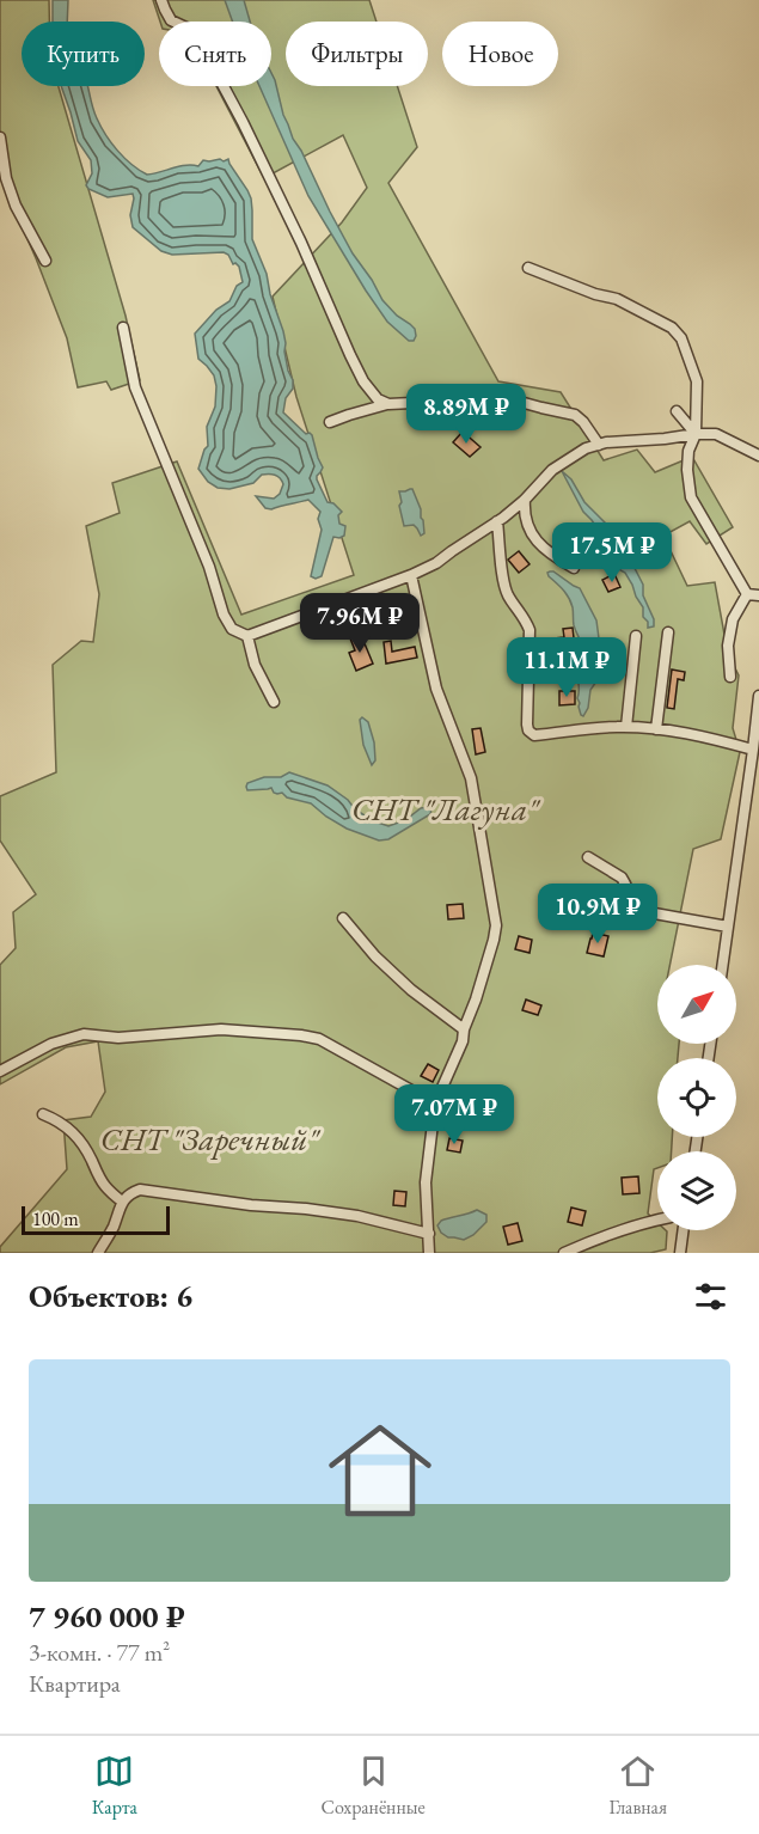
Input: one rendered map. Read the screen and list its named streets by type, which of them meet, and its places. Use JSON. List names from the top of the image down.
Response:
{
  "parks": ["СНТ \"Лагуна\"", "СНТ \"Заречный\""],
  "scale_bar": "100 m",
  "north": "top right",
  "page": {
    "chip": [
      "Купить",
      "Снять",
      "Фильтры",
      "Новое"
    ],
    "price": [
      "8.89M ₽",
      "17.5M ₽",
      "7.96M ₽",
      "11.1M ₽",
      "10.9M ₽",
      "7.07M ₽"
    ],
    "scale": "100 m",
    "heading": "Объектов: 6",
    "list": [
      {
        "name": "7 960 000 ₽",
        "note": "3-комн. · 77 m² · Квартира"
      }
    ],
    "tabs": ["Карта", "Сохранённые", "Главная"]
  }
}
